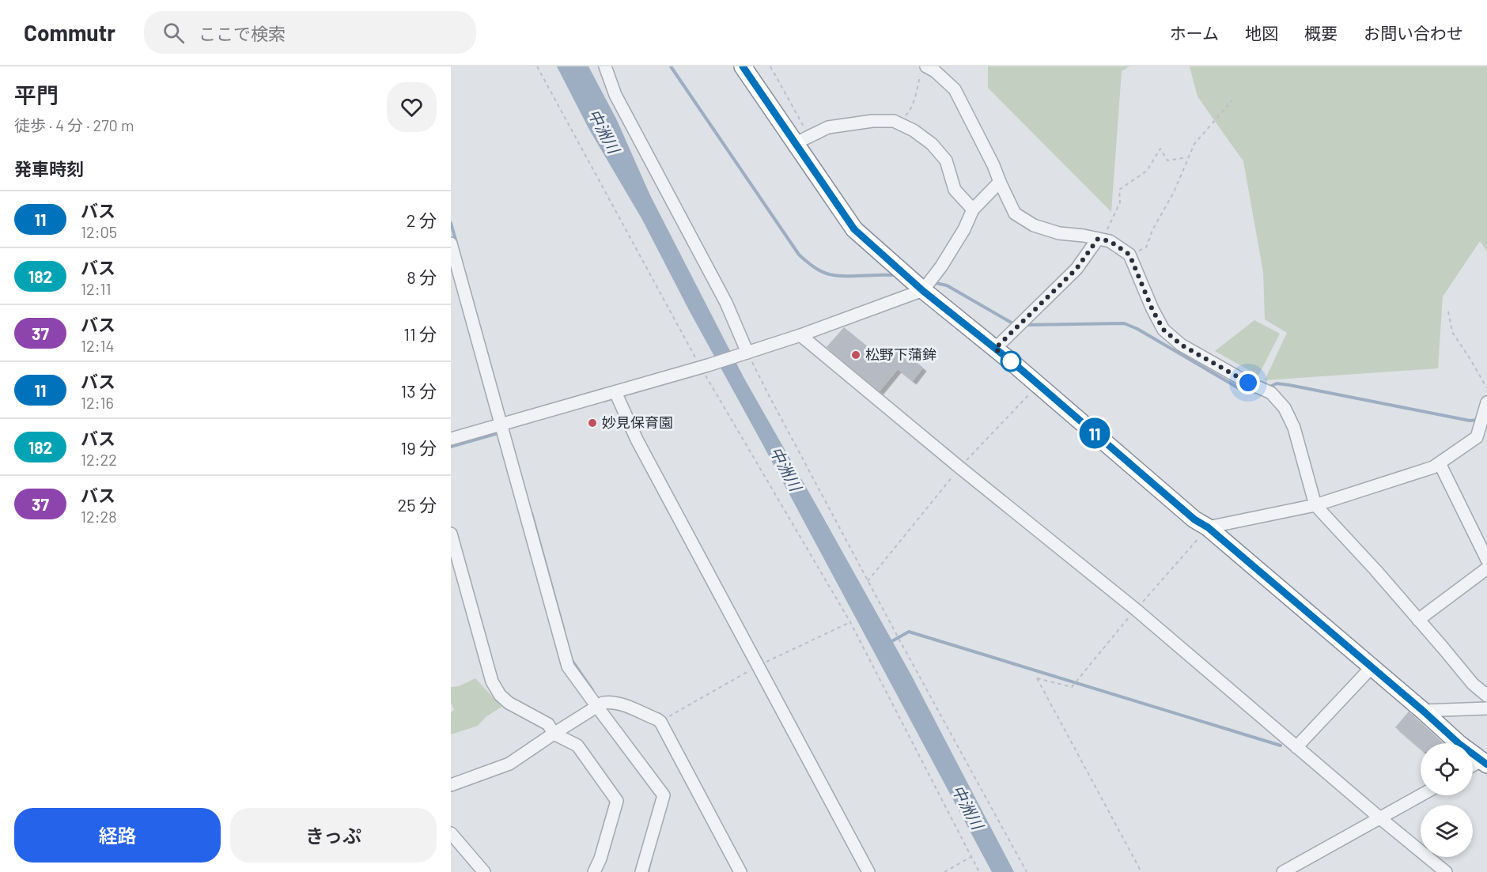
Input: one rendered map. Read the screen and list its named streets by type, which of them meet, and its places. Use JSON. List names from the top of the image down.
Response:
{
  "water": ["中洲川"],
  "places": ["松野下蒲鉾", "妙見保育園"],
  "lines": ["bus line 11"],
  "page": {
    "header": "Commutr",
    "search": "ここで検索",
    "nav": [
      "ホーム",
      "地図",
      "概要",
      "お問い合わせ"
    ],
    "heading": [
      ["平門", "徒歩 · 4 分 · 270 m"],
      "発車時刻"
    ],
    "on_map": "11",
    "list": [
      {
        "mark": "11",
        "name": "バス",
        "note": "12:05",
        "value": "2 分"
      },
      {
        "mark": "182",
        "name": "バス",
        "note": "12:11",
        "value": "8 分"
      },
      {
        "mark": "37",
        "name": "バス",
        "note": "12:14",
        "value": "11 分"
      },
      {
        "mark": "11",
        "name": "バス",
        "note": "12:16",
        "value": "13 分"
      },
      {
        "mark": "182",
        "name": "バス",
        "note": "12:22",
        "value": "19 分"
      },
      {
        "mark": "37",
        "name": "バス",
        "note": "12:28",
        "value": "25 分"
      }
    ],
    "buttons": ["経路", "きっぷ"]
  }
}
